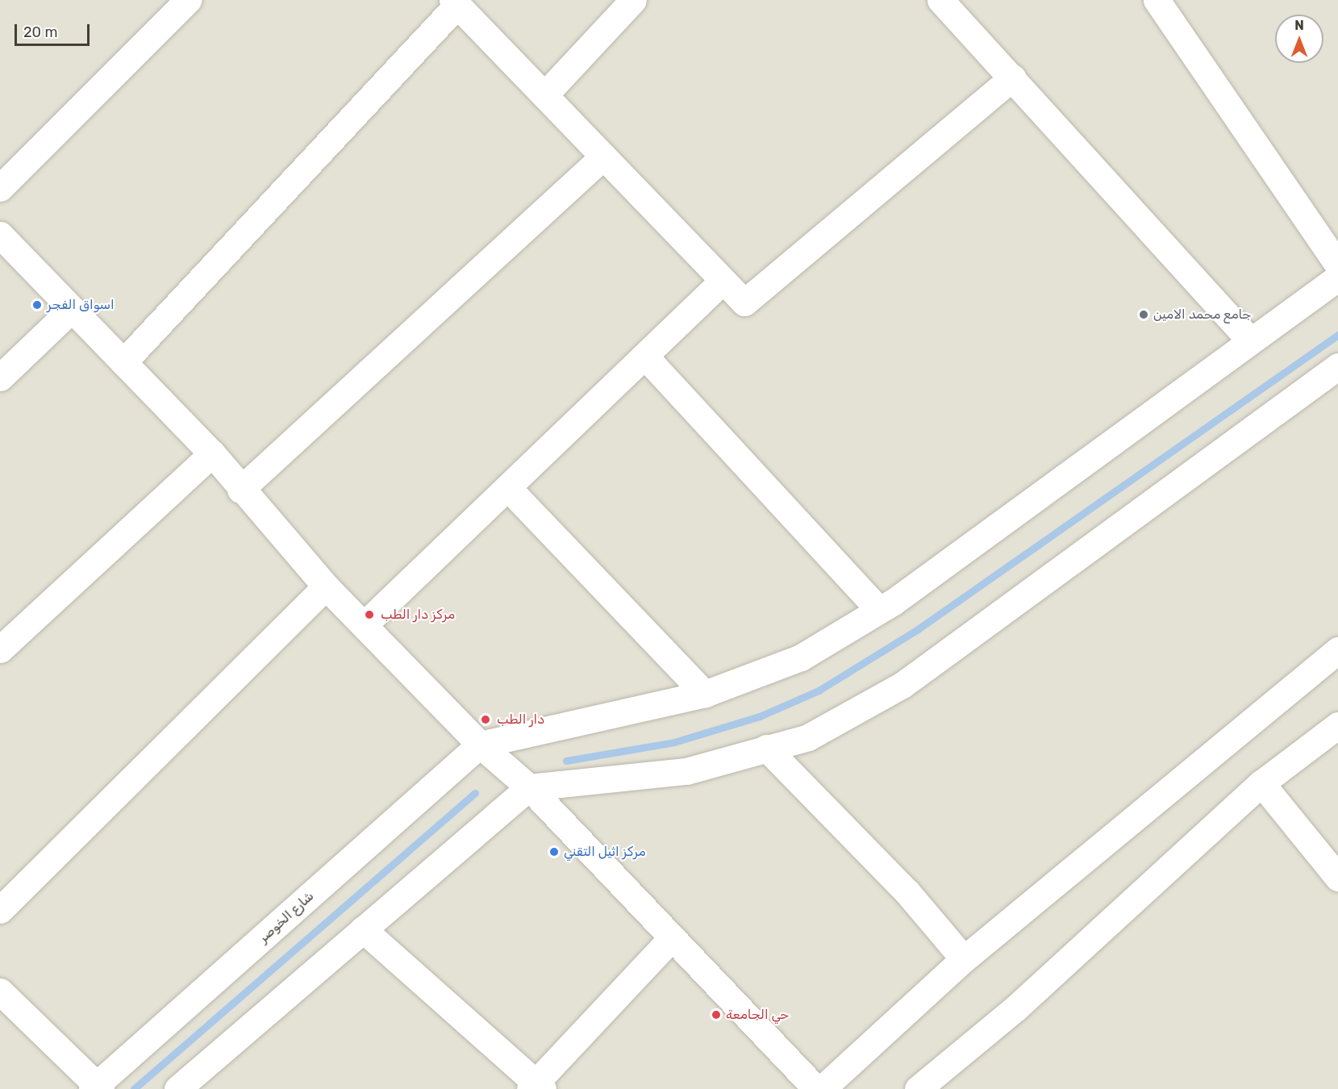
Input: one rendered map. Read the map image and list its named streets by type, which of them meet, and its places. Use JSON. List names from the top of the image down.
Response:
{
  "streets": {
    "street": ["شارع الخوصر"]
  },
  "places": [
    "اسواق الفجر",
    "جامع محمد الامين",
    "مركز دار الطب",
    "دار الطب",
    "مركز اثيل التقني",
    "حي الجامعة"
  ],
  "scale_bar": "20 m",
  "north": "top"
}
